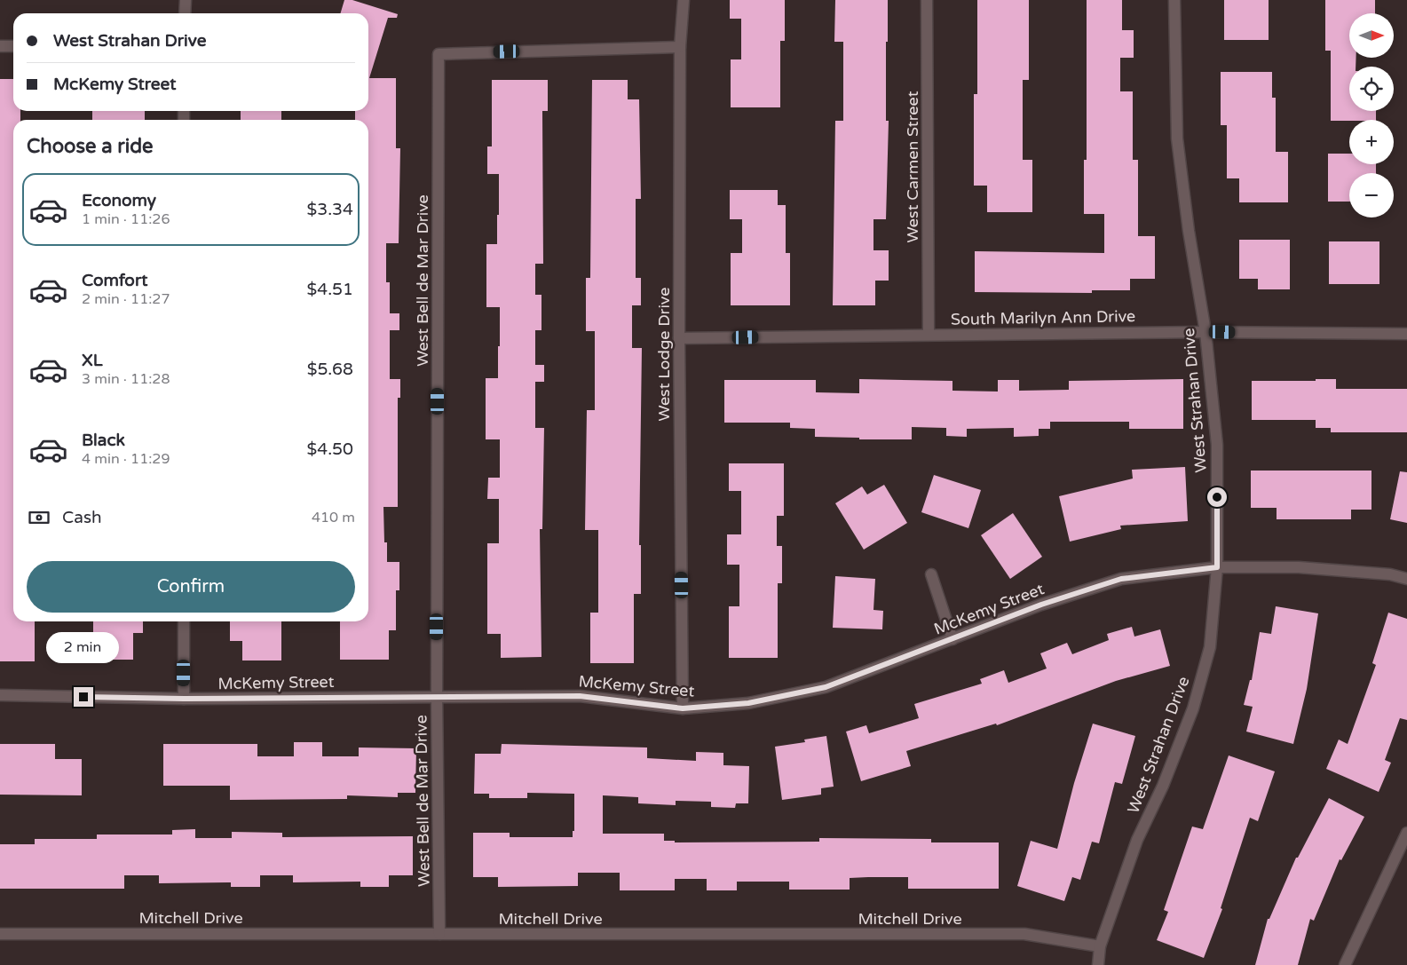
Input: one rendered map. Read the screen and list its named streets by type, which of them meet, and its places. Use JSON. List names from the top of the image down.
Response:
{
  "streets": {
    "street": [
      "West Carmen Street",
      "West Bell de Mar Drive",
      "South Marilyn Ann Drive",
      "West Lodge Drive",
      "West Strahan Drive",
      "McKemy Street",
      "Mitchell Drive"
    ]
  },
  "crossings": [
    ["West Carmen Street", "South Marilyn Ann Drive"],
    ["West Bell de Mar Drive", "West Lodge Drive"],
    ["West Bell de Mar Drive", "McKemy Street"],
    ["West Bell de Mar Drive", "Mitchell Drive"],
    ["South Marilyn Ann Drive", "West Lodge Drive"],
    ["South Marilyn Ann Drive", "West Strahan Drive"],
    ["West Lodge Drive", "McKemy Street"],
    ["West Strahan Drive", "McKemy Street"],
    ["West Strahan Drive", "Mitchell Drive"]
  ],
  "north": "right",
  "page": {
    "map_buttons": ["+", "−"],
    "banner": ["West Strahan Drive", "McKemy Street"],
    "heading": "Choose a ride",
    "list": [
      {
        "name": "Economy",
        "note": "1 min · 11:26",
        "value": "$3.34"
      },
      {
        "name": "Comfort",
        "note": "2 min · 11:27",
        "value": "$4.51"
      },
      {
        "name": "XL",
        "note": "3 min · 11:28",
        "value": "$5.68"
      },
      {
        "name": "Black",
        "note": "4 min · 11:29",
        "value": "$4.50"
      }
    ],
    "pay": ["Cash", "410 m"],
    "buttons": "Confirm",
    "bubble": "2 min"
  }
}
